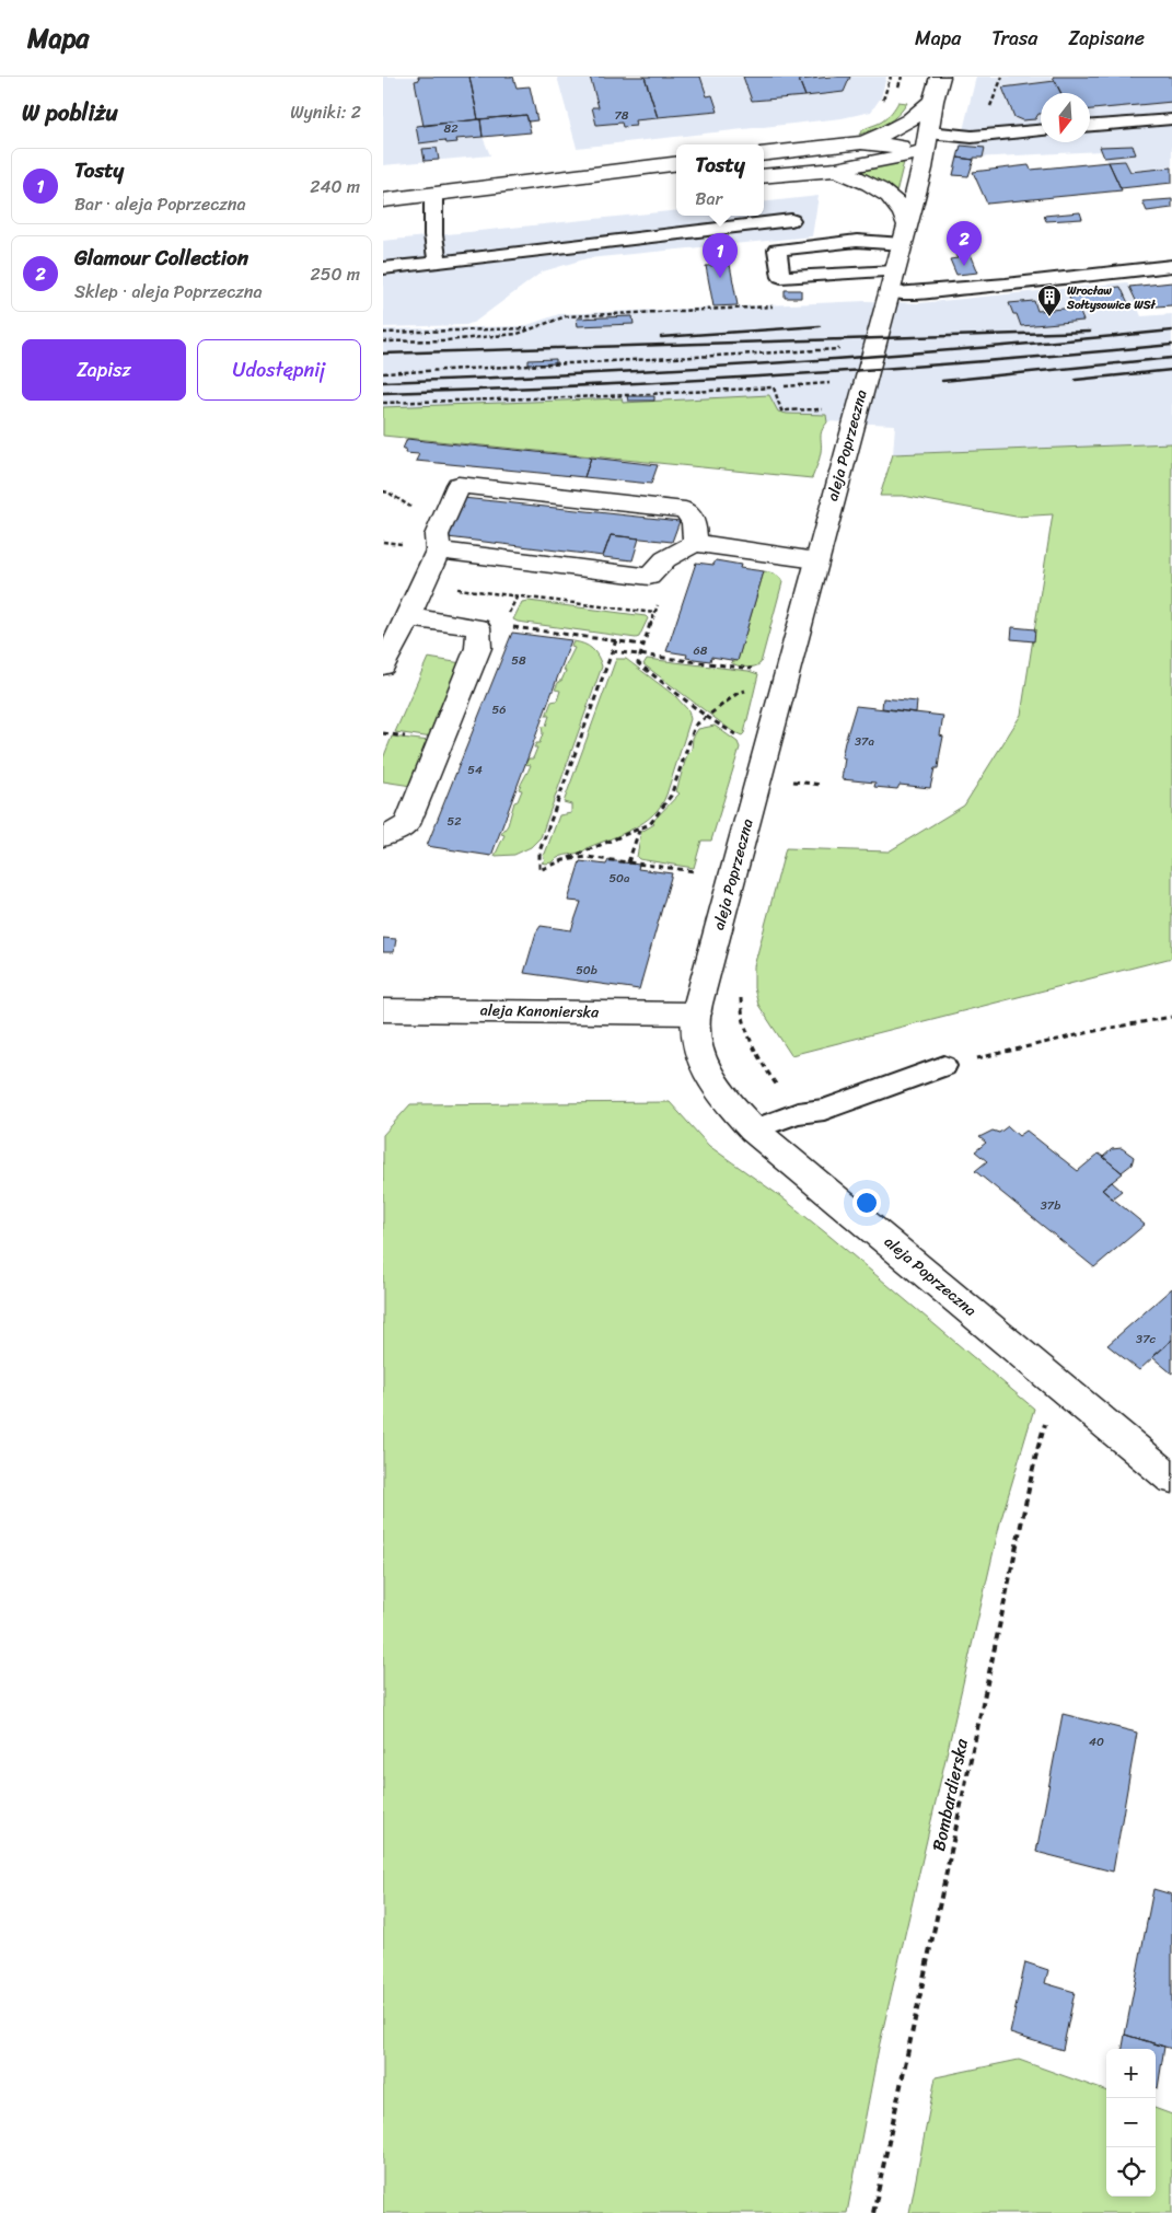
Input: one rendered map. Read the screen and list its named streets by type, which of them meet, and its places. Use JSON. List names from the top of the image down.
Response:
{
  "streets": {
    "street": ["aleja Poprzeczna", "aleja Kanonierska"],
    "path": ["Bombardierska"]
  },
  "crossings": [
    ["aleja Poprzeczna", "aleja Kanonierska"],
    ["aleja Poprzeczna", "Bombardierska"]
  ],
  "places": {
    "building": ["Wrocław Sołtysowice WSł"]
  },
  "house_numbers": [
    "78",
    "82",
    "68",
    "58",
    "56",
    "37a",
    "54",
    "52",
    "50a",
    "50b",
    "37b",
    "37c",
    "40"
  ],
  "north": "bottom",
  "page": {
    "header": "Mapa",
    "nav": ["Mapa", "Trasa", "Zapisane"],
    "heading": ["W pobliżu", "Wyniki: 2"],
    "popup": ["Tosty", "Bar"],
    "list": [
      {
        "mark": "1",
        "name": "Tosty",
        "note": "Bar · aleja Poprzeczna",
        "value": "240 m"
      },
      {
        "mark": "2",
        "name": "Glamour Collection",
        "note": "Sklep · aleja Poprzeczna",
        "value": "250 m"
      }
    ],
    "pins": ["2", "1"],
    "buttons": ["Zapisz", "Udostępnij"],
    "map_buttons": ["+", "−"]
  }
}
